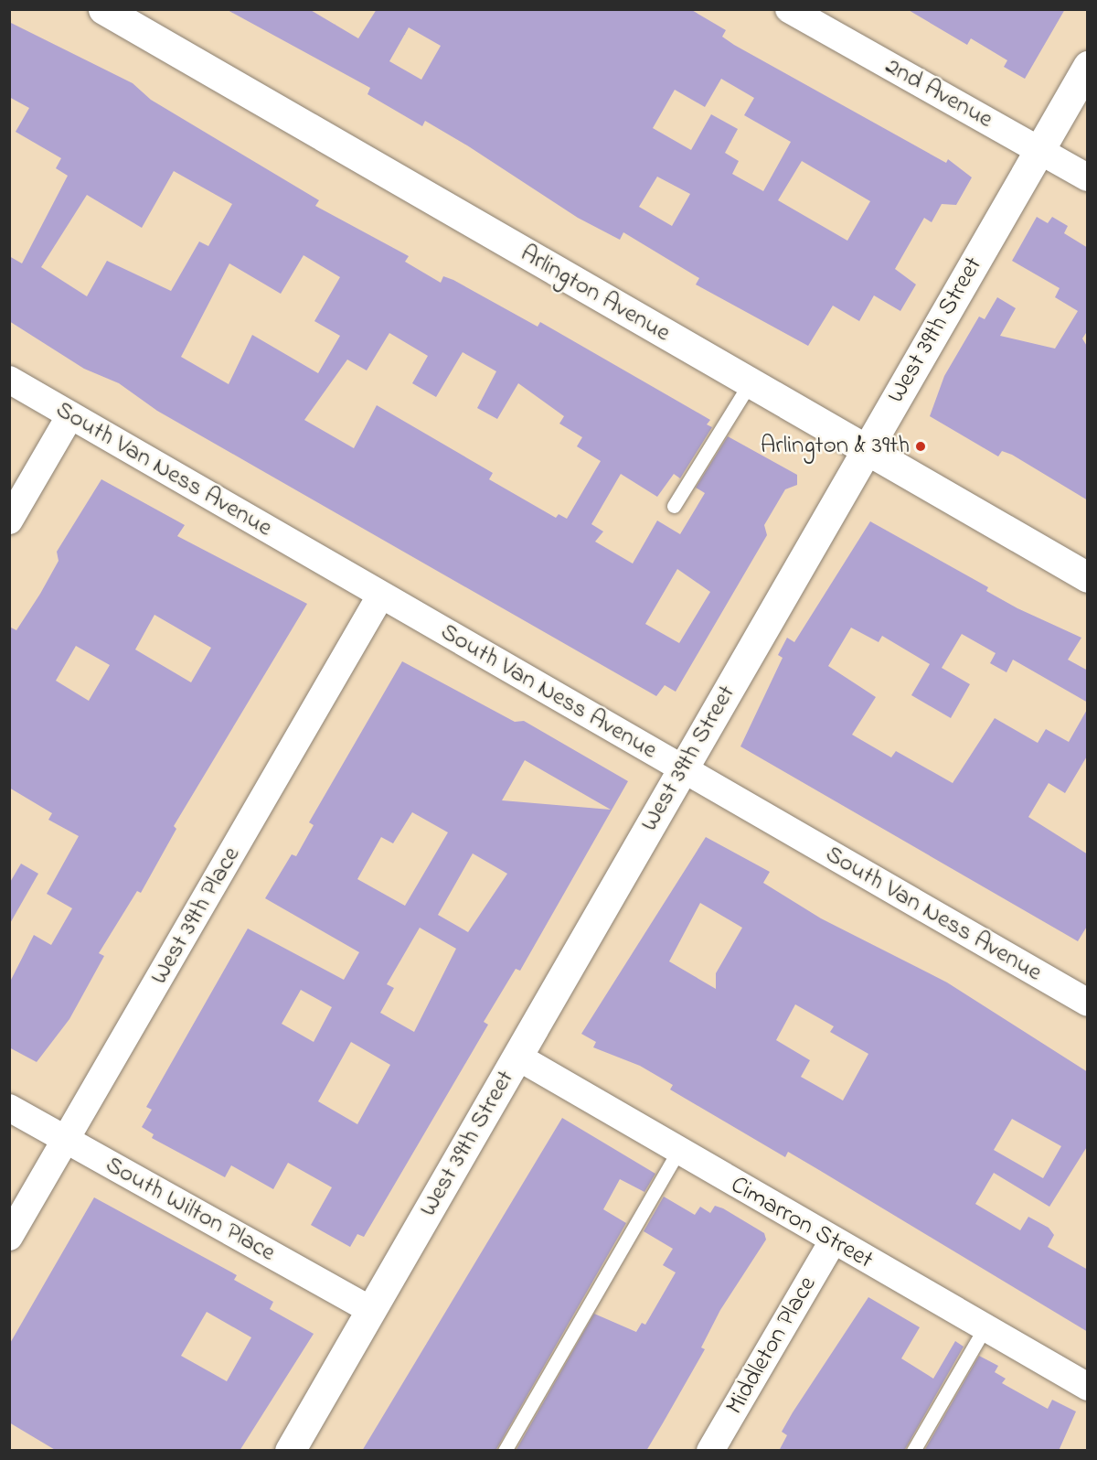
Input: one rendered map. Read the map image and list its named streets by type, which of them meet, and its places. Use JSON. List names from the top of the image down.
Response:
{
  "streets": {
    "street": [
      "2nd Avenue",
      "Arlington Avenue",
      "West 39th Street",
      "South Van Ness Avenue",
      "West 39th Place",
      "South Wilton Place",
      "Cimarron Street",
      "Middleton Place"
    ]
  },
  "crossings": [
    ["2nd Avenue", "West 39th Street"],
    ["Arlington Avenue", "West 39th Street"],
    ["West 39th Street", "South Van Ness Avenue"],
    ["West 39th Street", "South Wilton Place"],
    ["West 39th Street", "Cimarron Street"],
    ["South Van Ness Avenue", "West 39th Place"],
    ["West 39th Place", "South Wilton Place"],
    ["Cimarron Street", "Middleton Place"]
  ],
  "places": ["Arlington & 39th"]
}
